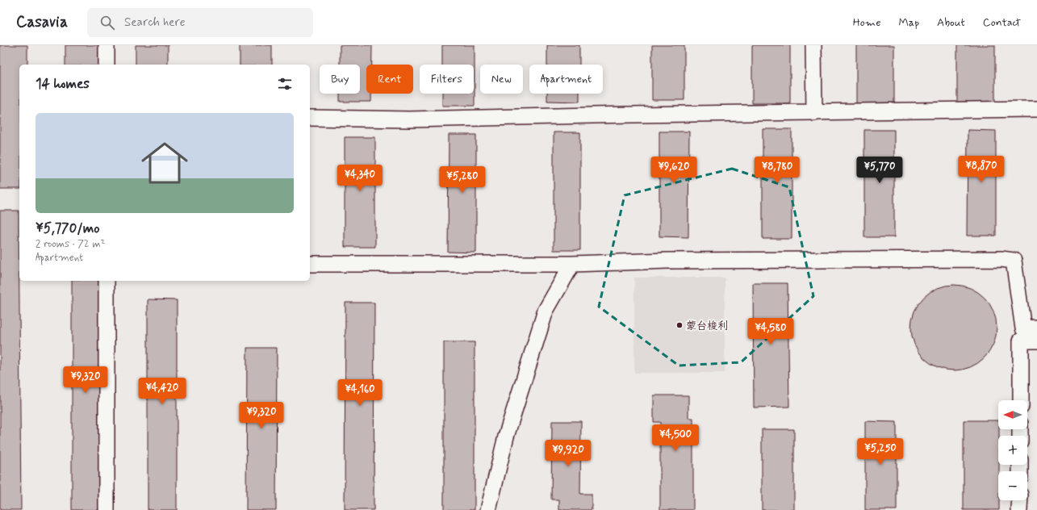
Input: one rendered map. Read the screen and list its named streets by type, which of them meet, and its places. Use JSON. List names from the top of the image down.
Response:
{
  "places": ["蒙台梭利"],
  "north": "left",
  "page": {
    "header": "Casavia",
    "search": "Search here",
    "nav": [
      "Home",
      "Map",
      "About",
      "Contact"
    ],
    "chip": [
      "Buy",
      "Rent",
      "Filters",
      "New",
      "Apartment"
    ],
    "heading": "14 homes",
    "list": [
      {
        "name": "¥5,770/mo",
        "note": "2 rooms · 72 m² · Apartment"
      }
    ],
    "price": [
      "¥8,870",
      "¥9,620",
      "¥8,780",
      "¥5,770",
      "¥4,340",
      "¥5,280",
      "¥4,580",
      "¥9,320",
      "¥4,420",
      "¥4,160",
      "¥9,320",
      "¥4,500",
      "¥5,250",
      "¥9,920"
    ],
    "map_buttons": ["+", "−"]
  }
}
